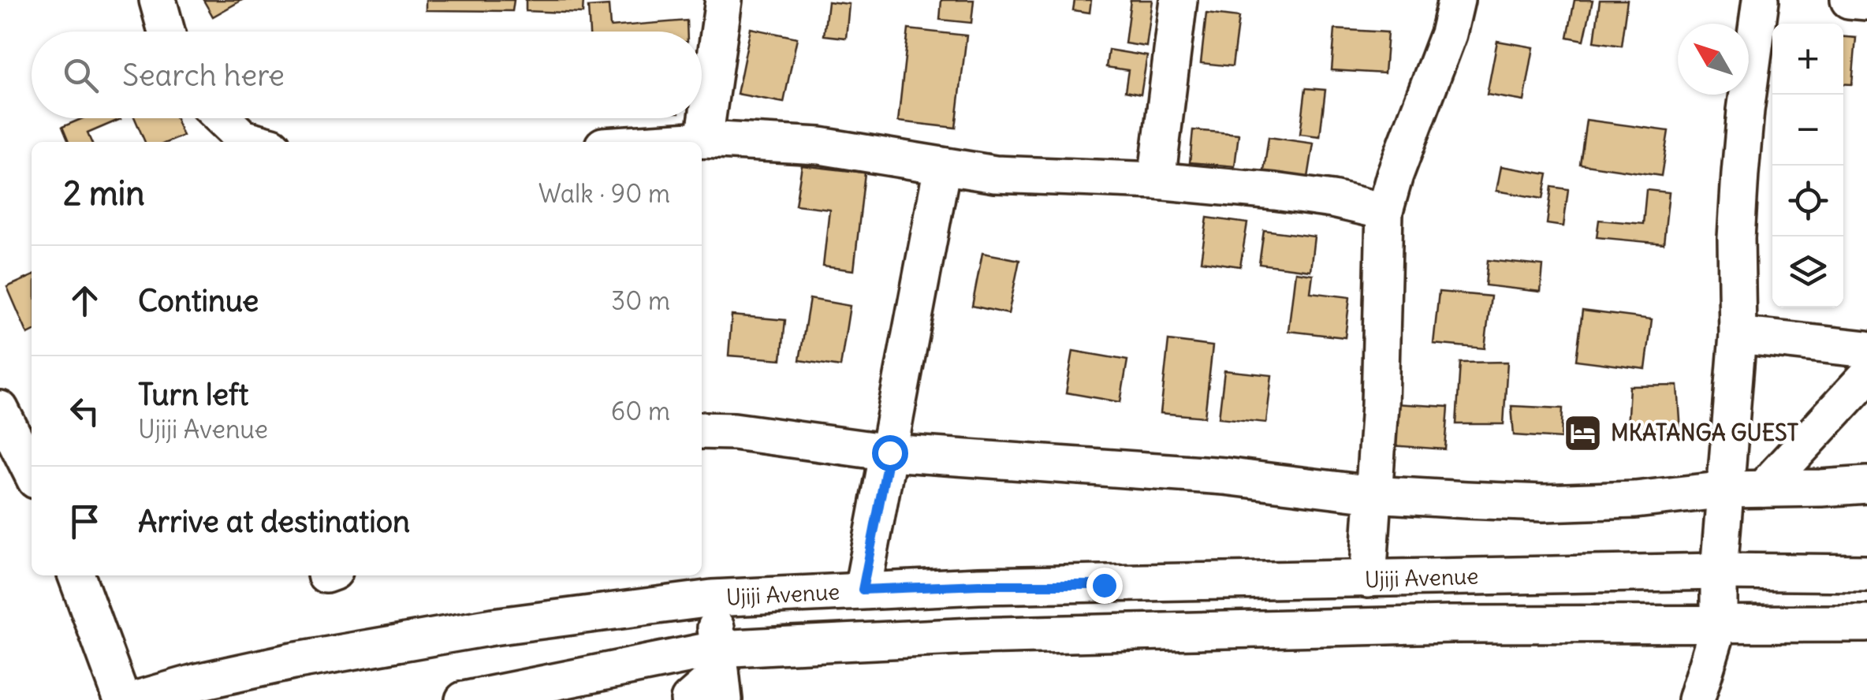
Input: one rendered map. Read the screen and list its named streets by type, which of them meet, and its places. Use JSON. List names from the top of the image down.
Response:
{
  "streets": {
    "street": ["Ujiji Avenue"]
  },
  "places": {
    "hotel": ["MKATANGA GUEST"]
  },
  "north": "top left",
  "page": {
    "map_buttons": ["+", "−"],
    "search": "Search here",
    "heading": ["2 min", "Walk · 90 m"],
    "list": [
      ["Continue", "30 m"],
      ["Turn left", "Ujiji Avenue", "60 m"],
      "Arrive at destination"
    ]
  }
}
